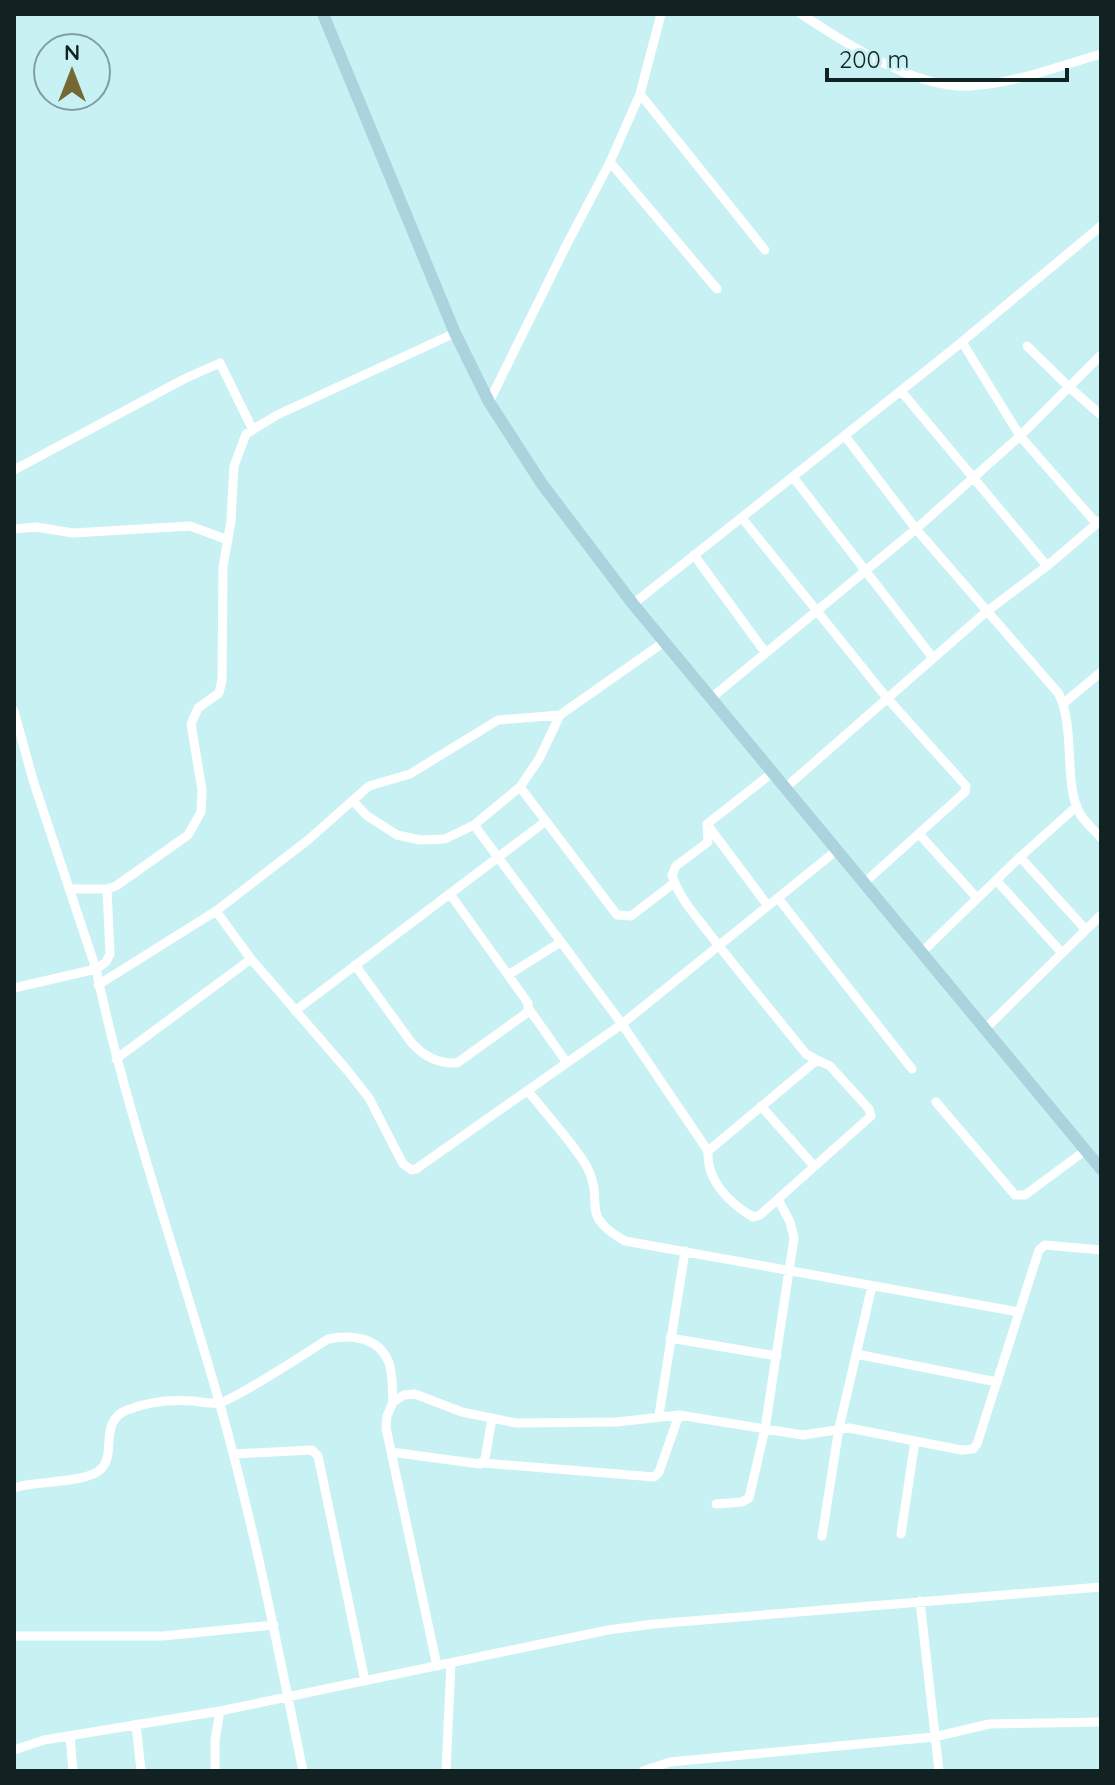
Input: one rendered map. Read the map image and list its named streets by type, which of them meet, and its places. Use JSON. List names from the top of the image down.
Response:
{
  "scale_bar": "200 m",
  "north": "top"
}
